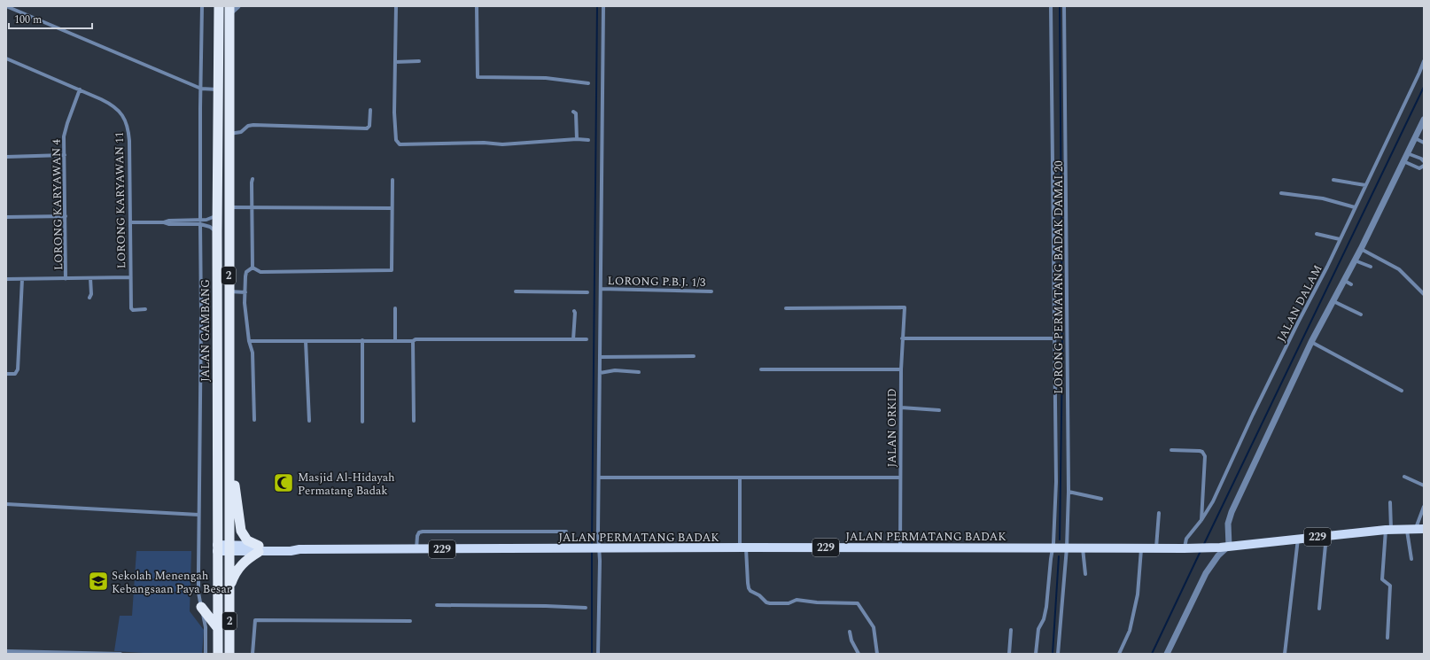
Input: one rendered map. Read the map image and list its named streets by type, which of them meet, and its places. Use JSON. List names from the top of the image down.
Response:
{
  "streets": {
    "highway": ["2", "JALAN GAMBANG"],
    "main road": ["JALAN PERMATANG BADAK", "229"],
    "street": [
      "LORONG KARYAWAN 11",
      "LORONG KARYAWAN 4",
      "LORONG PERMATANG BADAK DAMAI 20",
      "LORONG P.B.J. 1/3",
      "JALAN DALAM",
      "JALAN ORKID"
    ]
  },
  "crossings": [
    ["LORONG KARYAWAN 11", "LORONG KARYAWAN 4"],
    ["LORONG PERMATANG BADAK DAMAI 20", "JALAN PERMATANG BADAK"],
    ["JALAN DALAM", "JALAN PERMATANG BADAK"],
    ["JALAN GAMBANG", "JALAN PERMATANG BADAK"],
    ["JALAN ORKID", "JALAN PERMATANG BADAK"]
  ],
  "places": {
    "mosque": ["Masjid Al-Hidayah Permatang Badak"],
    "school or university": ["Sekolah Menengah Kebangsaan Paya Besar"]
  },
  "scale_bar": "100 m"
}
